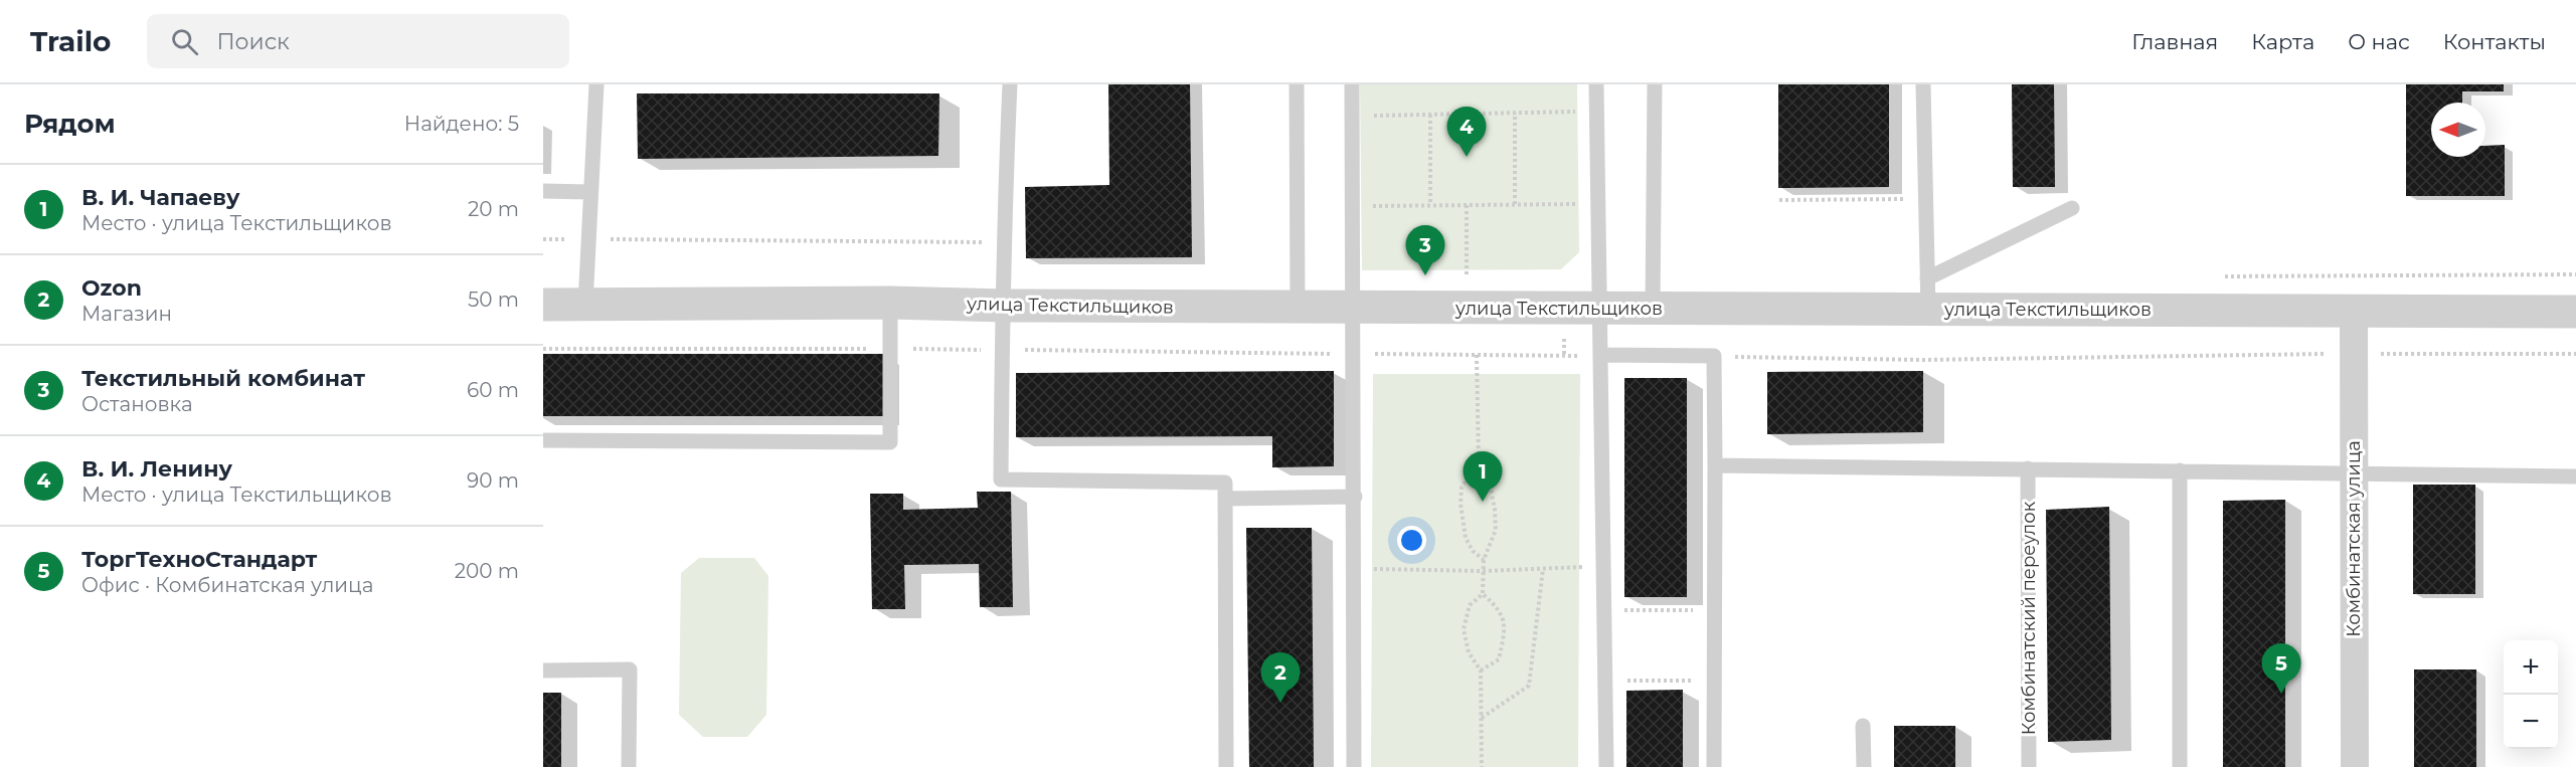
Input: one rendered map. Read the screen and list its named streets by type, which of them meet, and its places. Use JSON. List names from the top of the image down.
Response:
{
  "streets": {
    "street": ["улица Текстильщиков", "Комбинатская улица"],
    "lane": ["Комбинатский переулок"]
  },
  "crossings": [
    ["улица Текстильщиков", "Комбинатская улица"]
  ],
  "north": "left",
  "page": {
    "header": "Trailo",
    "search": "Поиск",
    "nav": [
      "Главная",
      "Карта",
      "О нас",
      "Контакты"
    ],
    "heading": ["Рядом", "Найдено: 5"],
    "pins": [
      "4",
      "3",
      "1",
      "5",
      "2"
    ],
    "list": [
      {
        "mark": "1",
        "name": "В. И. Чапаеву",
        "note": "Место · улица Текстильщиков",
        "value": "20 m"
      },
      {
        "mark": "2",
        "name": "Ozon",
        "note": "Магазин",
        "value": "50 m"
      },
      {
        "mark": "3",
        "name": "Текстильный комбинат",
        "note": "Остановка",
        "value": "60 m"
      },
      {
        "mark": "4",
        "name": "В. И. Ленину",
        "note": "Место · улица Текстильщиков",
        "value": "90 m"
      },
      {
        "mark": "5",
        "name": "ТоргТехноСтандарт",
        "note": "Офис · Комбинатская улица",
        "value": "200 m"
      }
    ],
    "map_buttons": ["+", "−"]
  }
}
